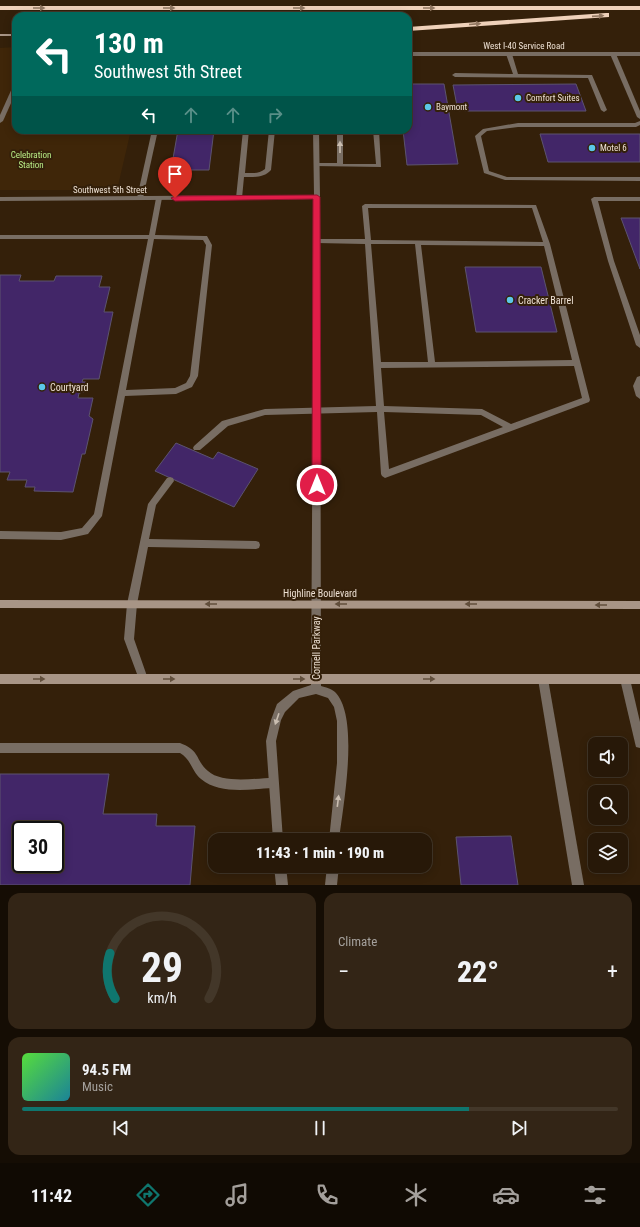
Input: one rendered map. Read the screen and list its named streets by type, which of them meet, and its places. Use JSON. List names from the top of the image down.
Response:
{
  "streets": {
    "street": [
      "West I-40 Service Road",
      "Southwest 5th Street",
      "Highline Boulevard",
      "Cornell Parkway"
    ]
  },
  "crossings": [
    ["Southwest 5th Street", "Cornell Parkway"],
    ["Highline Boulevard", "Cornell Parkway"]
  ],
  "one_way": ["Highline Boulevard"],
  "parks": ["Celebration Station"],
  "places": [
    "Comfort Suites",
    "Baymont",
    "Motel 6",
    "Cracker Barrel",
    "Courtyard"
  ],
  "page": {
    "turn": ["130 m", "Southwest 5th Street"],
    "limit": "30",
    "trip": "11:43 · 1 min · 190 m",
    "tile": "Climate",
    "heat": ["−", "22°", "+"],
    "song": ["94.5 FM", "Music"],
    "tabs": "11:42",
    "gauge": ["29", "km/h"]
  }
}
